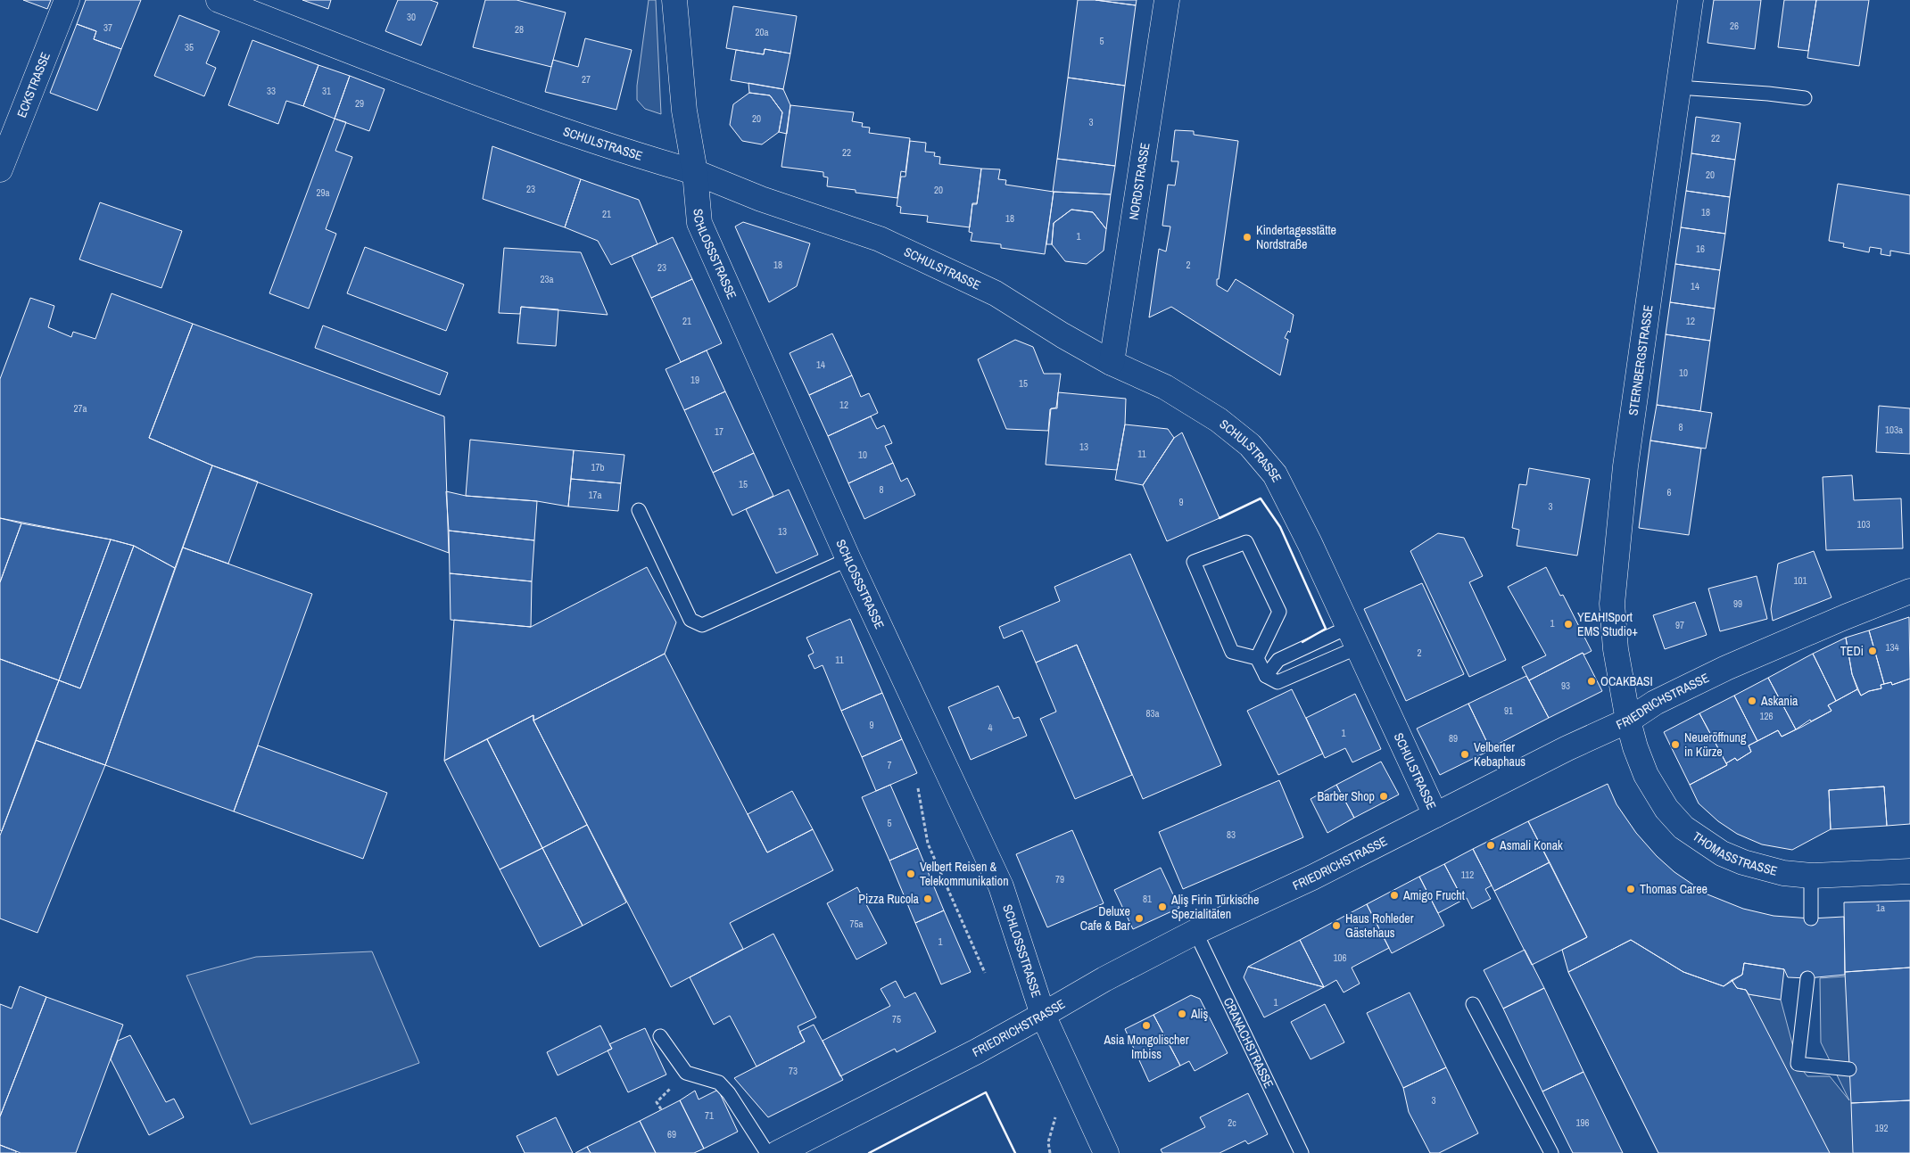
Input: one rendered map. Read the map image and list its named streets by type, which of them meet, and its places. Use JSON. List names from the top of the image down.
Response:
{
  "streets": {
    "street": [
      "ECKSTRASSE",
      "SCHULSTRASSE",
      "NORDSTRASSE",
      "SCHLOSSSTRASSE",
      "STERNBERGSTRASSE",
      "FRIEDRICHSTRASSE",
      "THOMASSTRASSE"
    ],
    "lane": ["CRANACHSTRASSE"]
  },
  "crossings": [
    ["SCHULSTRASSE", "NORDSTRASSE"],
    ["SCHULSTRASSE", "SCHLOSSSTRASSE"],
    ["SCHULSTRASSE", "FRIEDRICHSTRASSE"],
    ["SCHLOSSSTRASSE", "FRIEDRICHSTRASSE"],
    ["STERNBERGSTRASSE", "FRIEDRICHSTRASSE"],
    ["STERNBERGSTRASSE", "THOMASSTRASSE"],
    ["FRIEDRICHSTRASSE", "THOMASSTRASSE"],
    ["FRIEDRICHSTRASSE", "CRANACHSTRASSE"]
  ],
  "places": [
    "Kindertagesstätte Nordstraße",
    "YEAH!Sport EMS Studio+",
    "TEDi",
    "OCAKBASI",
    "Askania",
    "Neueröffnung in Kürze",
    "Velberter Kebaphaus",
    "Barber Shop",
    "Asmali Konak",
    "Velbert Reisen & Telekommunikation",
    "Thomas Caree",
    "Amigo Frucht",
    "Pizza Rucola",
    "Aliş Firin Türkische Spezialitäten",
    "Deluxe Cafe & Bar",
    "Haus Rohleder Gästehaus",
    "Aliş",
    "Asia Mongolischer Imbiss"
  ],
  "house_numbers": [
    "30",
    "26",
    "37",
    "28",
    "20a",
    "5",
    "35",
    "27",
    "33",
    "31",
    "29",
    "20",
    "3",
    "22",
    "22",
    "20",
    "23",
    "20",
    "29a",
    "18",
    "21",
    "18",
    "1",
    "16",
    "18",
    "2",
    "23",
    "23a",
    "14",
    "21",
    "12",
    "14",
    "10",
    "19",
    "15",
    "12",
    "27a",
    "8",
    "103a",
    "17",
    "13",
    "11",
    "10",
    "17b",
    "15",
    "8",
    "6",
    "17a",
    "9",
    "3",
    "103",
    "13",
    "101",
    "99",
    "1",
    "97",
    "134",
    "2",
    "11",
    "93",
    "91",
    "83a",
    "126",
    "9",
    "4",
    "1",
    "89",
    "7",
    "5",
    "83",
    "112",
    "79",
    "81",
    "1a",
    "75a",
    "1",
    "106",
    "1",
    "75",
    "73",
    "3",
    "71",
    "2c",
    "196",
    "192",
    "69"
  ]
}
